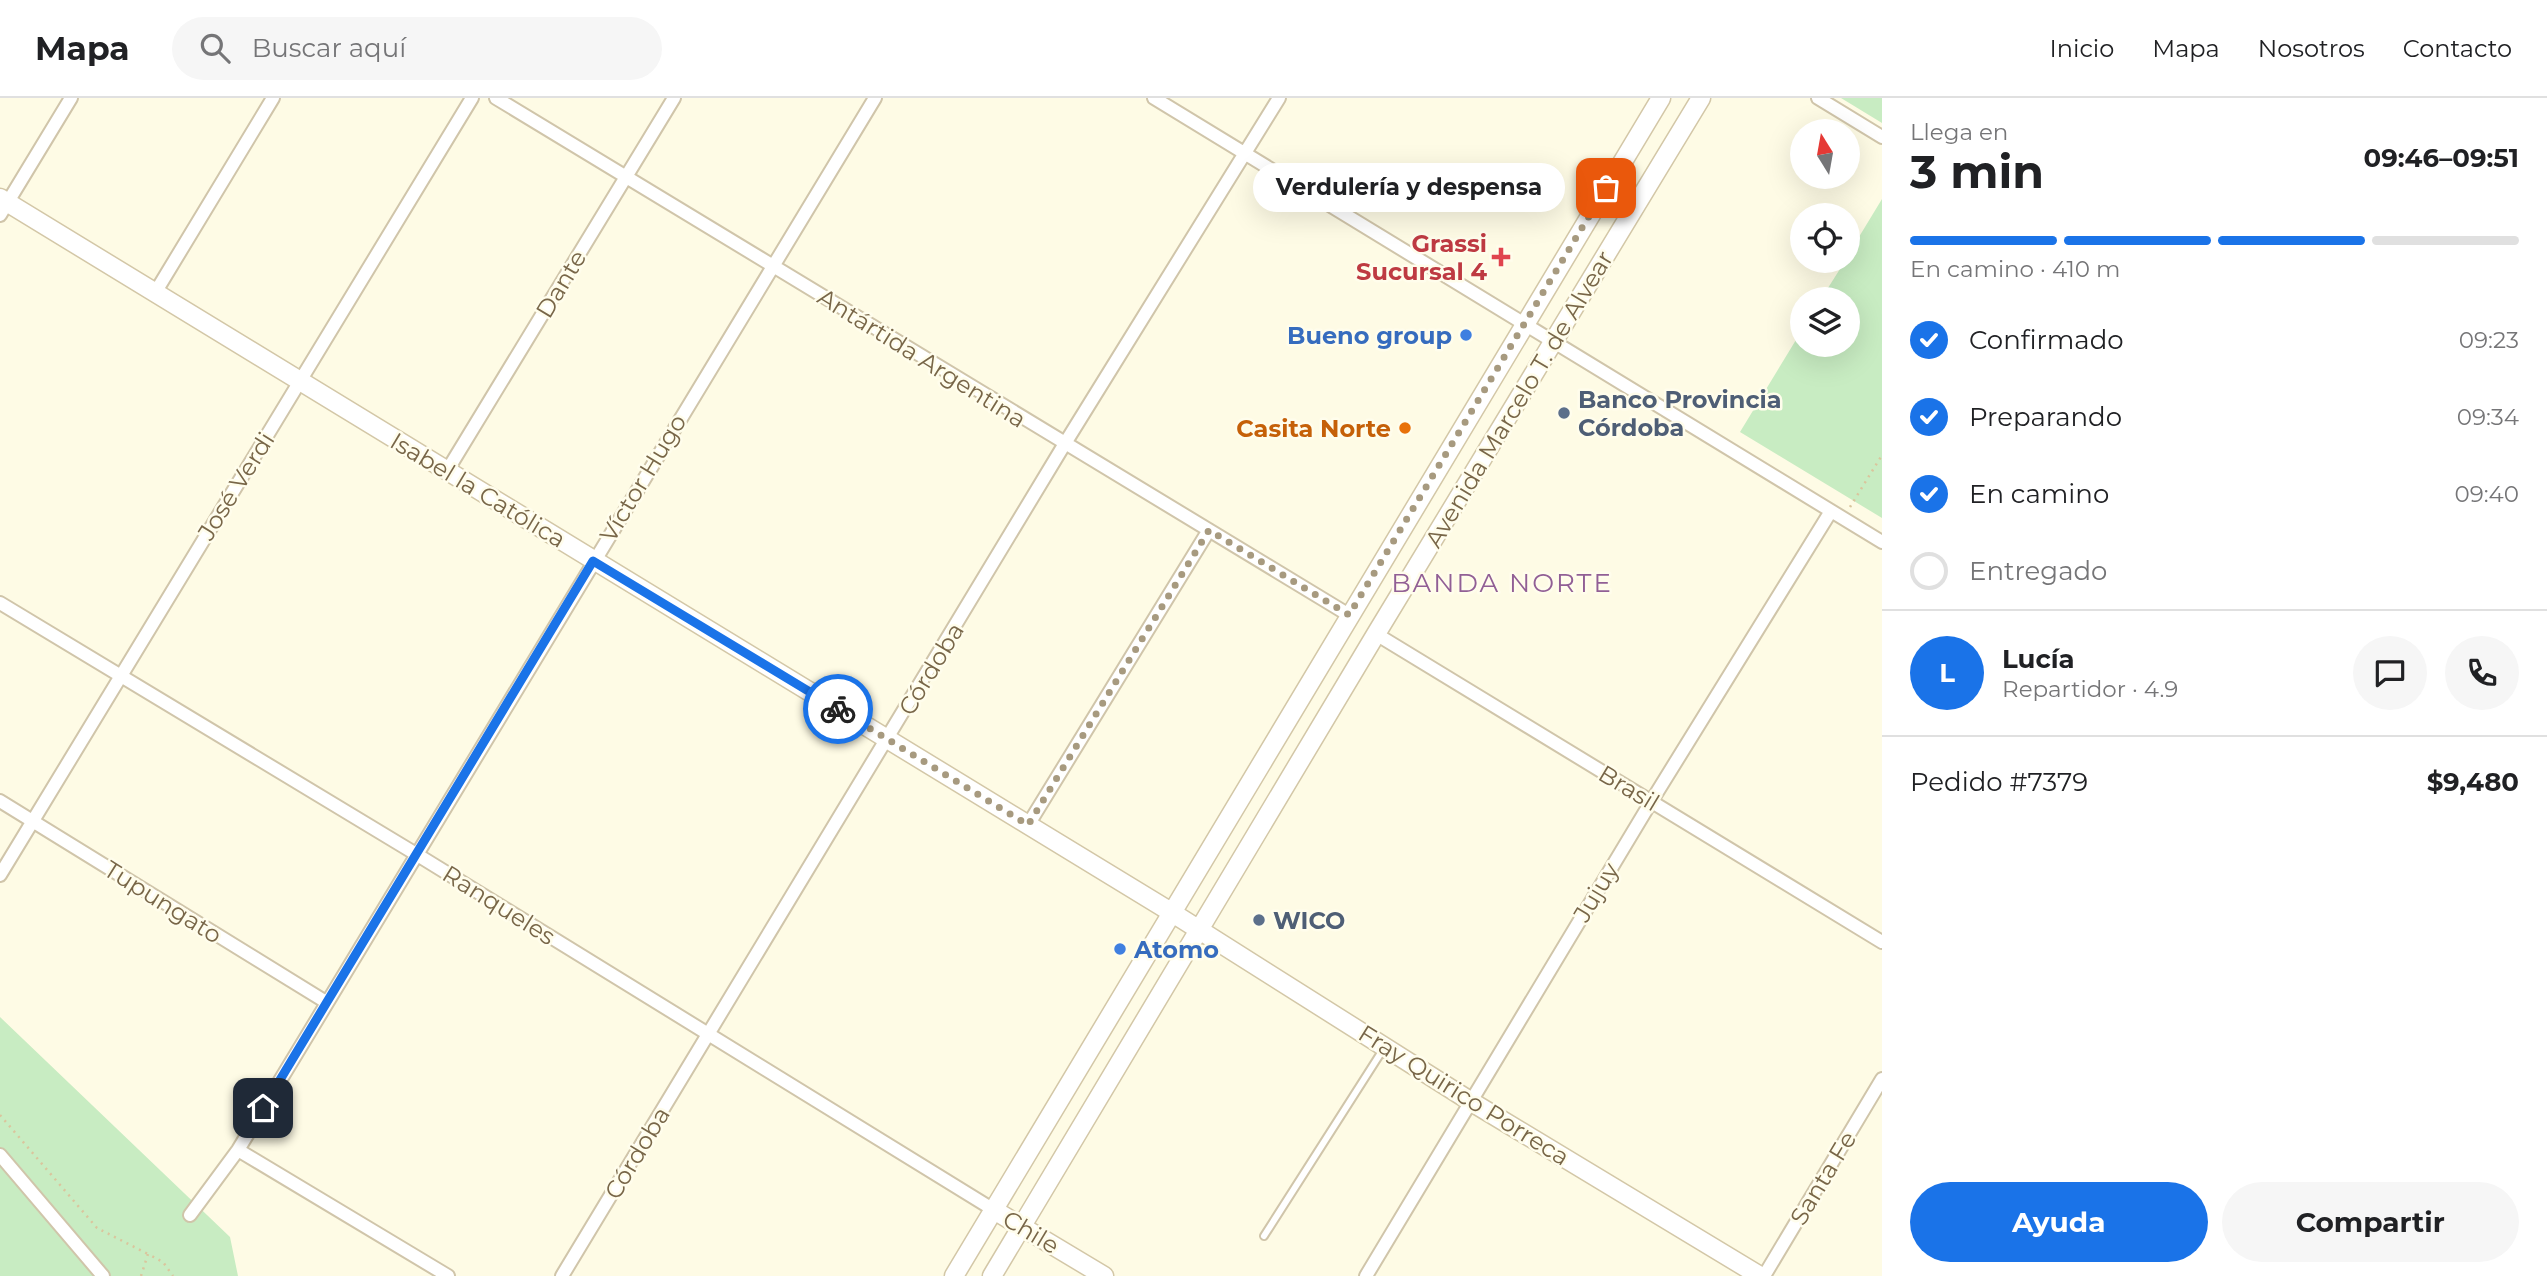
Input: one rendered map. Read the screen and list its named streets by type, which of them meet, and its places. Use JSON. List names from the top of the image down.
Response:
{
  "streets": {
    "main road": [
      "Avenida Marcelo T. de Alvear",
      "Isabel la Católica",
      "Fray Quirico Porreca",
      "Chile"
    ],
    "street": [
      "Dante",
      "Antártida Argentina",
      "Víctor Hugo",
      "José Verdi",
      "Córdoba",
      "Brasil",
      "Jujuy",
      "Tupungato",
      "Ranqueles",
      "Santa Fe"
    ]
  },
  "crossings": [
    ["Dante", "Antártida Argentina"],
    ["Dante", "Isabel la Católica"],
    ["Antártida Argentina", "Avenida Marcelo T. de Alvear"],
    ["Antártida Argentina", "Víctor Hugo"],
    ["Antártida Argentina", "Córdoba"],
    ["Avenida Marcelo T. de Alvear", "Isabel la Católica"],
    ["Avenida Marcelo T. de Alvear", "Brasil"],
    ["Avenida Marcelo T. de Alvear", "Ranqueles"],
    ["Avenida Marcelo T. de Alvear", "Fray Quirico Porreca"],
    ["Avenida Marcelo T. de Alvear", "Chile"],
    ["Víctor Hugo", "Isabel la Católica"],
    ["Víctor Hugo", "Tupungato"],
    ["Víctor Hugo", "Ranqueles"],
    ["José Verdi", "Isabel la Católica"],
    ["José Verdi", "Tupungato"],
    ["José Verdi", "Ranqueles"],
    ["Isabel la Católica", "Córdoba"],
    ["Isabel la Católica", "Fray Quirico Porreca"],
    ["Córdoba", "Ranqueles"],
    ["Brasil", "Jujuy"],
    ["Jujuy", "Fray Quirico Porreca"],
    ["Ranqueles", "Chile"],
    ["Fray Quirico Porreca", "Santa Fe"]
  ],
  "districts": ["BANDA NORTE"],
  "places": {
    "other": [
      "Verdulería y despensa",
      "Bueno group",
      "Banco Provincia Córdoba",
      "Casita Norte",
      "WICO",
      "Atomo"
    ],
    "health": ["Grassi Sucursal 4"]
  },
  "north": "top",
  "page": {
    "header": "Mapa",
    "search": "Buscar aquí",
    "nav": [
      "Inicio",
      "Mapa",
      "Nosotros",
      "Contacto"
    ],
    "heading": ["3 min", "Llega en", "09:46–09:51"],
    "panel": [
      "Lucía",
      "Repartidor · 4.9",
      "Pedido #7379",
      "$9,480"
    ],
    "bubble": "Verdulería y despensa",
    "bar": "En camino · 410 m",
    "list": [
      ["Confirmado", "09:23"],
      ["Preparando", "09:34"],
      ["En camino", "09:40"],
      "Entregado"
    ],
    "round": "L",
    "buttons": ["Ayuda", "Compartir"]
  }
}
